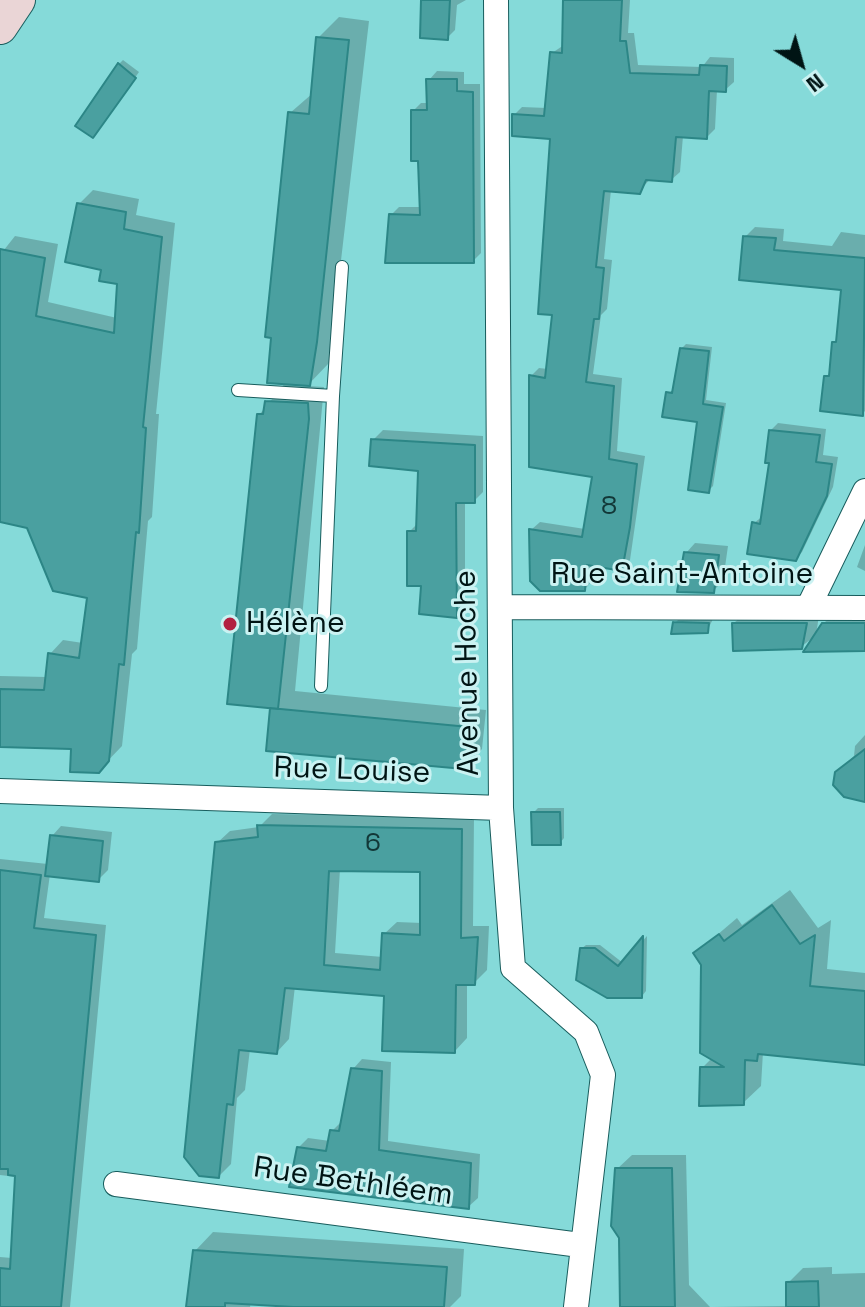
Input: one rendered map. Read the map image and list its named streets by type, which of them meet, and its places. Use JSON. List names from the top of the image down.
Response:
{
  "streets": {
    "street": [
      "Rue Saint-Antoine",
      "Avenue Hoche",
      "Rue Louise",
      "Rue Bethléem"
    ]
  },
  "crossings": [
    ["Rue Saint-Antoine", "Avenue Hoche"],
    ["Avenue Hoche", "Rue Louise"],
    ["Avenue Hoche", "Rue Bethléem"]
  ],
  "places": ["Hélène"],
  "house_numbers": ["8", "6"],
  "north": "bottom right"
}
